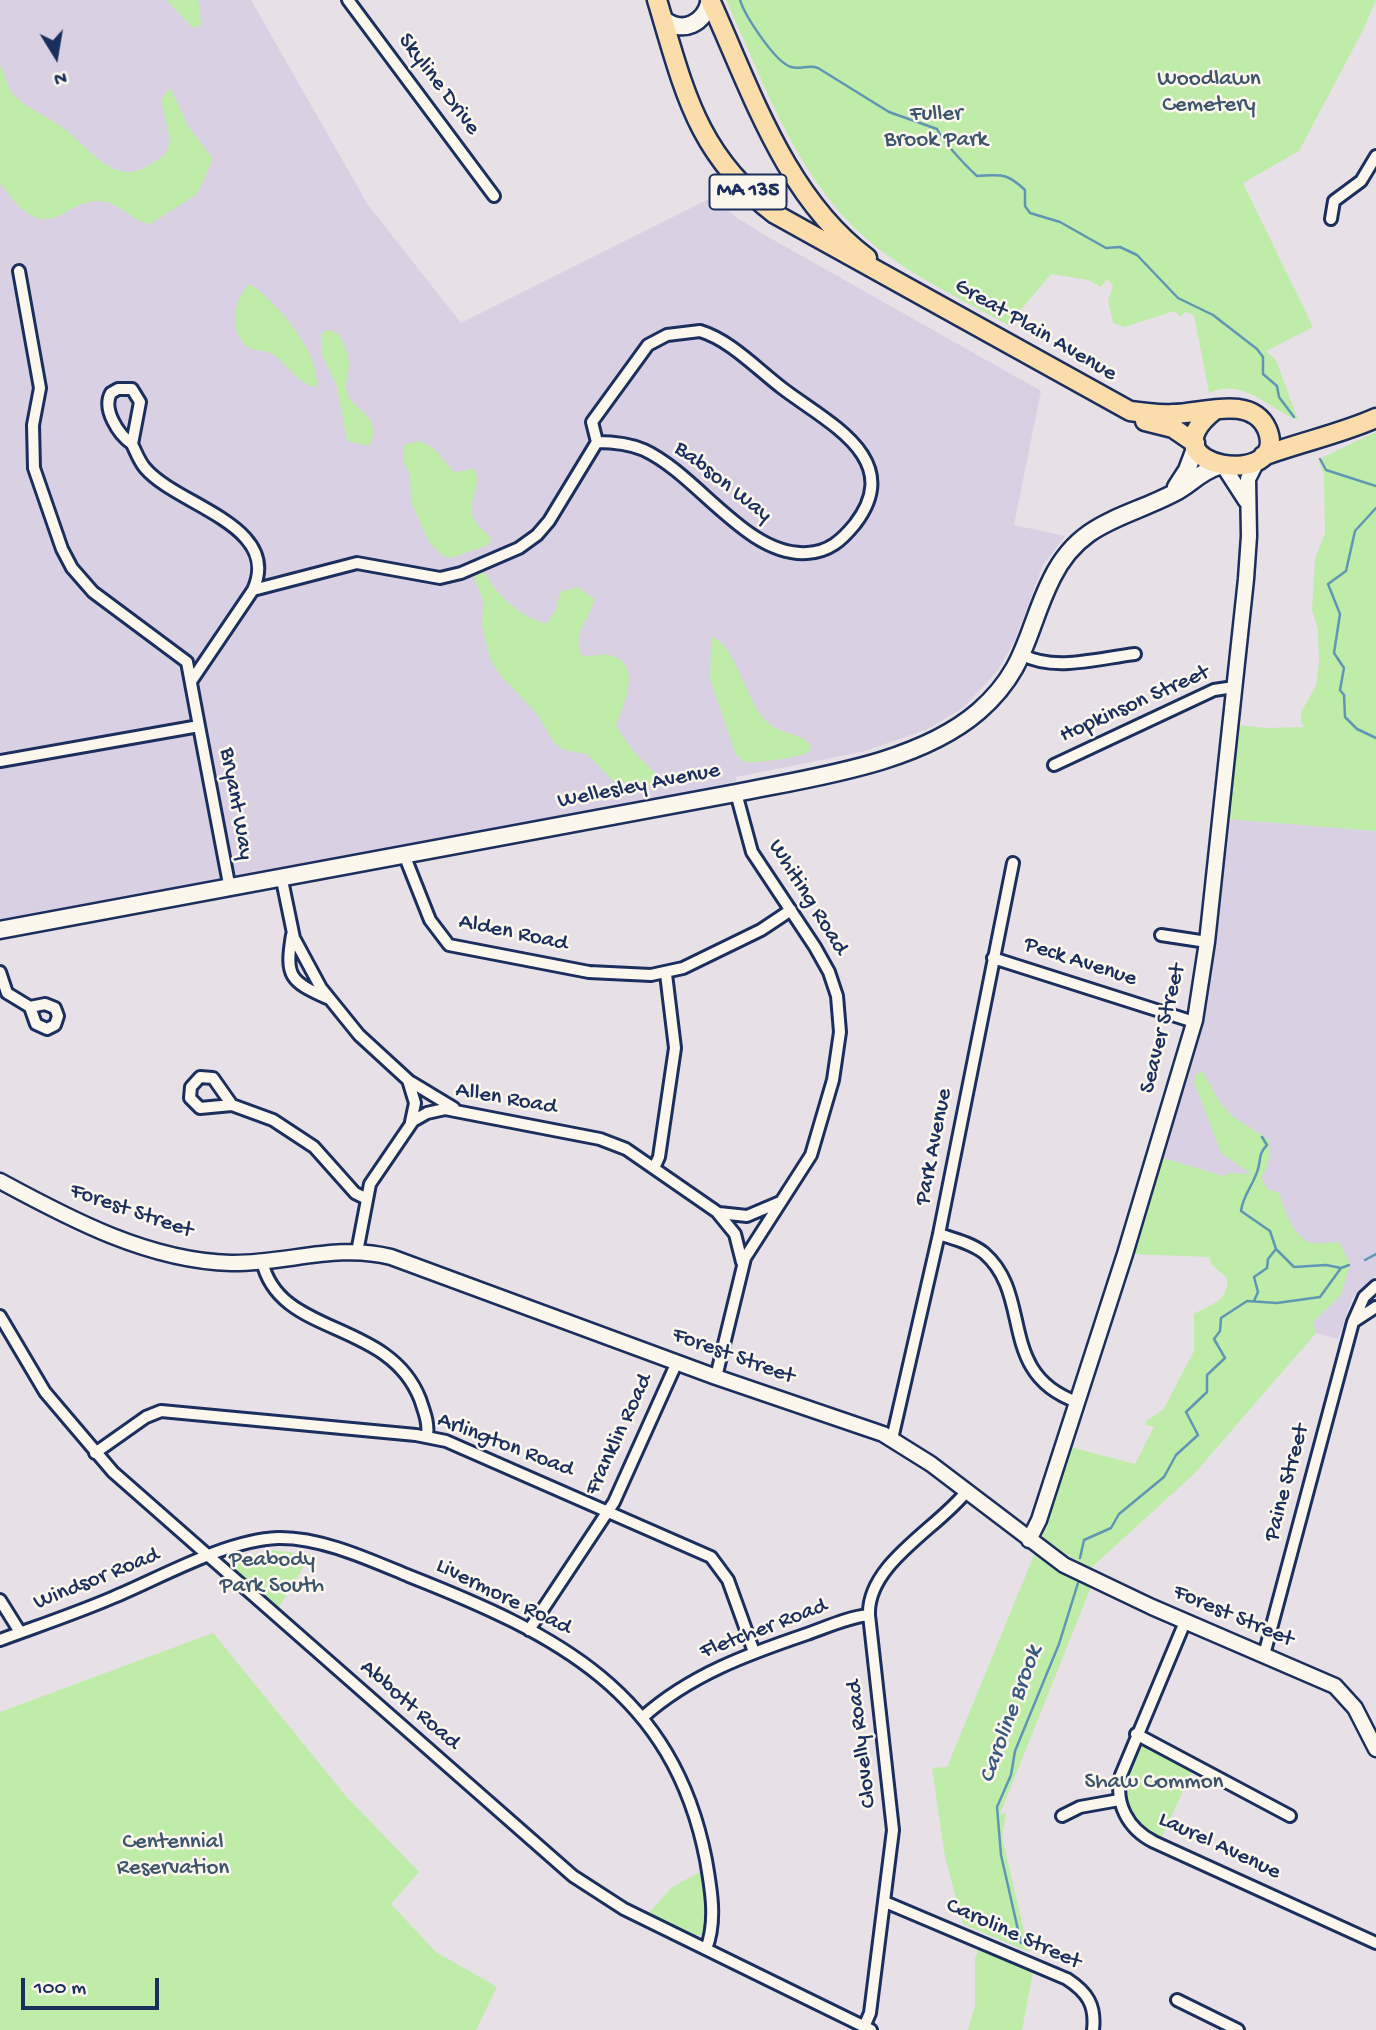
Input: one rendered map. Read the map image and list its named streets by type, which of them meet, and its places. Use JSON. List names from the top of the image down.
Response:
{
  "streets": {
    "main road": ["MA 135", "Great Plain Avenue", "Wellesley Avenue"],
    "street": [
      "Skyline Drive",
      "Babson Way",
      "Hopkinson Street",
      "Bryant Way",
      "Whiting Road",
      "Alden Road",
      "Peck Avenue",
      "Seaver Street",
      "Allen Road",
      "Park Avenue",
      "Forest Street",
      "Franklin Road",
      "Arlington Road",
      "Paine Street",
      "Windsor Road",
      "Livermore Road",
      "Fletcher Road",
      "Abbott Road",
      "Clovelly Road",
      "Laurel Avenue",
      "Caroline Street"
    ]
  },
  "crossings": [
    ["MA 135", "Great Plain Avenue"],
    ["MA 135", "Wellesley Avenue"],
    ["MA 135", "Seaver Street"],
    ["Great Plain Avenue", "Wellesley Avenue"],
    ["Great Plain Avenue", "Seaver Street"],
    ["Hopkinson Street", "Seaver Street"],
    ["Wellesley Avenue", "Bryant Way"],
    ["Wellesley Avenue", "Whiting Road"],
    ["Wellesley Avenue", "Alden Road"],
    ["Wellesley Avenue", "Seaver Street"],
    ["Whiting Road", "Allen Road"],
    ["Whiting Road", "Forest Street"],
    ["Peck Avenue", "Seaver Street"],
    ["Peck Avenue", "Park Avenue"],
    ["Seaver Street", "Forest Street"],
    ["Park Avenue", "Forest Street"],
    ["Forest Street", "Franklin Road"],
    ["Forest Street", "Paine Street"],
    ["Forest Street", "Clovelly Road"],
    ["Franklin Road", "Arlington Road"],
    ["Franklin Road", "Livermore Road"],
    ["Arlington Road", "Fletcher Road"],
    ["Arlington Road", "Abbott Road"],
    ["Windsor Road", "Livermore Road"],
    ["Windsor Road", "Abbott Road"],
    ["Livermore Road", "Fletcher Road"],
    ["Livermore Road", "Abbott Road"],
    ["Fletcher Road", "Clovelly Road"],
    ["Abbott Road", "Clovelly Road"],
    ["Clovelly Road", "Caroline Street"]
  ],
  "water": ["Caroline Brook"],
  "parks": [
    "Woodlawn Cemetery",
    "Fuller Brook Park",
    "Peabody Park South",
    "Shaw Common",
    "Centennial Reservation"
  ],
  "scale_bar": "100 m",
  "north": "bottom"
}
